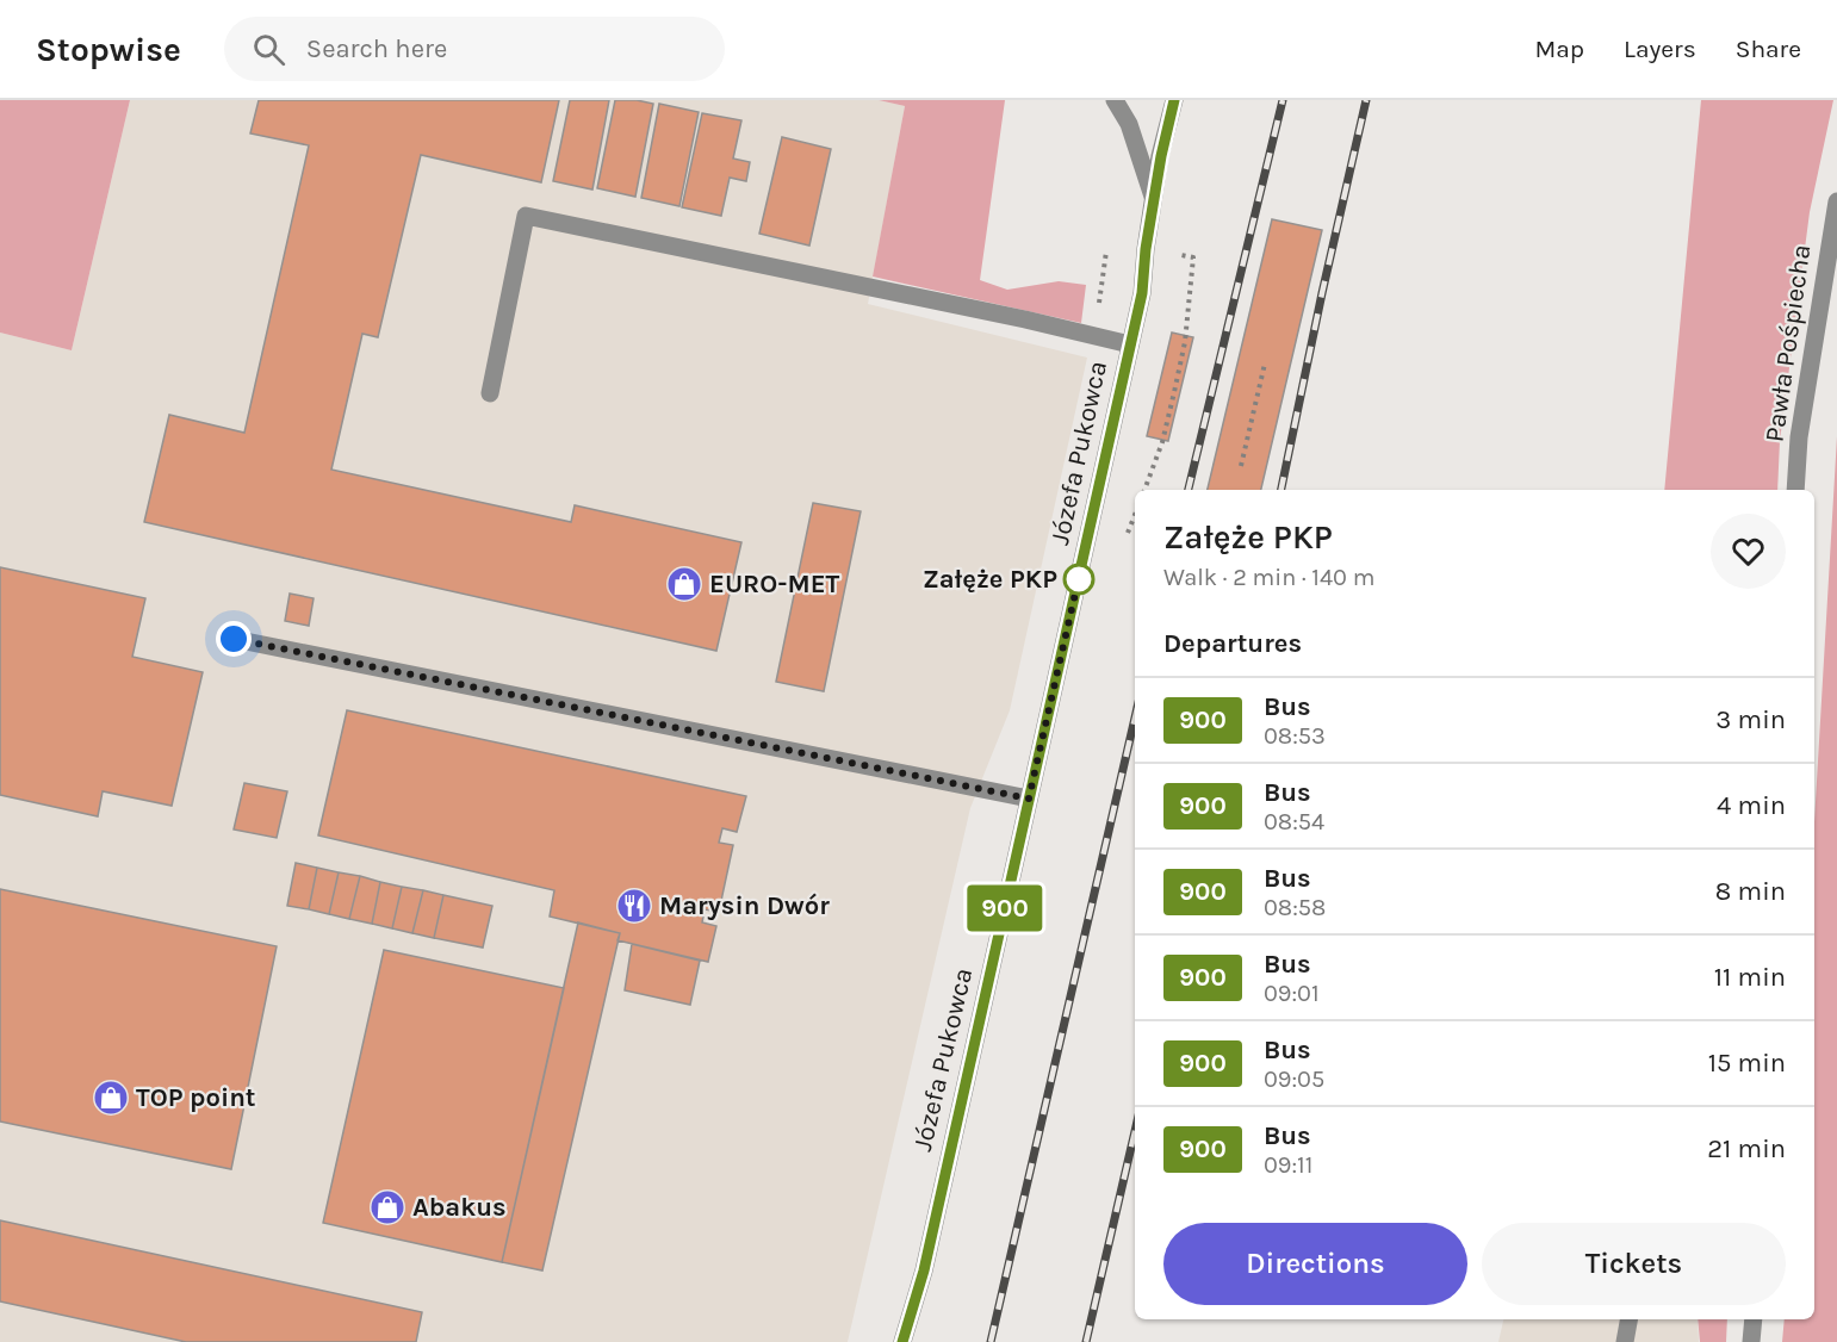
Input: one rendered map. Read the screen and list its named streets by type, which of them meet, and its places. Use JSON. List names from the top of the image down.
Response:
{
  "streets": {
    "street": ["Pawła Pośpiecha", "Józefa Pukowca"]
  },
  "places": {
    "other": ["Załęże PKP"],
    "shop": ["EURO-MET", "TOP point", "Abakus"],
    "restaurant": ["Marysin Dwór"]
  },
  "lines": ["bus line 900"],
  "page": {
    "header": "Stopwise",
    "search": "Search here",
    "nav": ["Map", "Layers", "Share"],
    "on_map": "900",
    "heading": [
      ["Załęże PKP", "Walk · 2 min · 140 m"],
      "Departures"
    ],
    "list": [
      {
        "mark": "900",
        "name": "Bus",
        "note": "08:53",
        "value": "3 min"
      },
      {
        "mark": "900",
        "name": "Bus",
        "note": "08:54",
        "value": "4 min"
      },
      {
        "mark": "900",
        "name": "Bus",
        "note": "08:58",
        "value": "8 min"
      },
      {
        "mark": "900",
        "name": "Bus",
        "note": "09:01",
        "value": "11 min"
      },
      {
        "mark": "900",
        "name": "Bus",
        "note": "09:05",
        "value": "15 min"
      },
      {
        "mark": "900",
        "name": "Bus",
        "note": "09:11",
        "value": "21 min"
      }
    ],
    "buttons": ["Directions", "Tickets"]
  }
}
